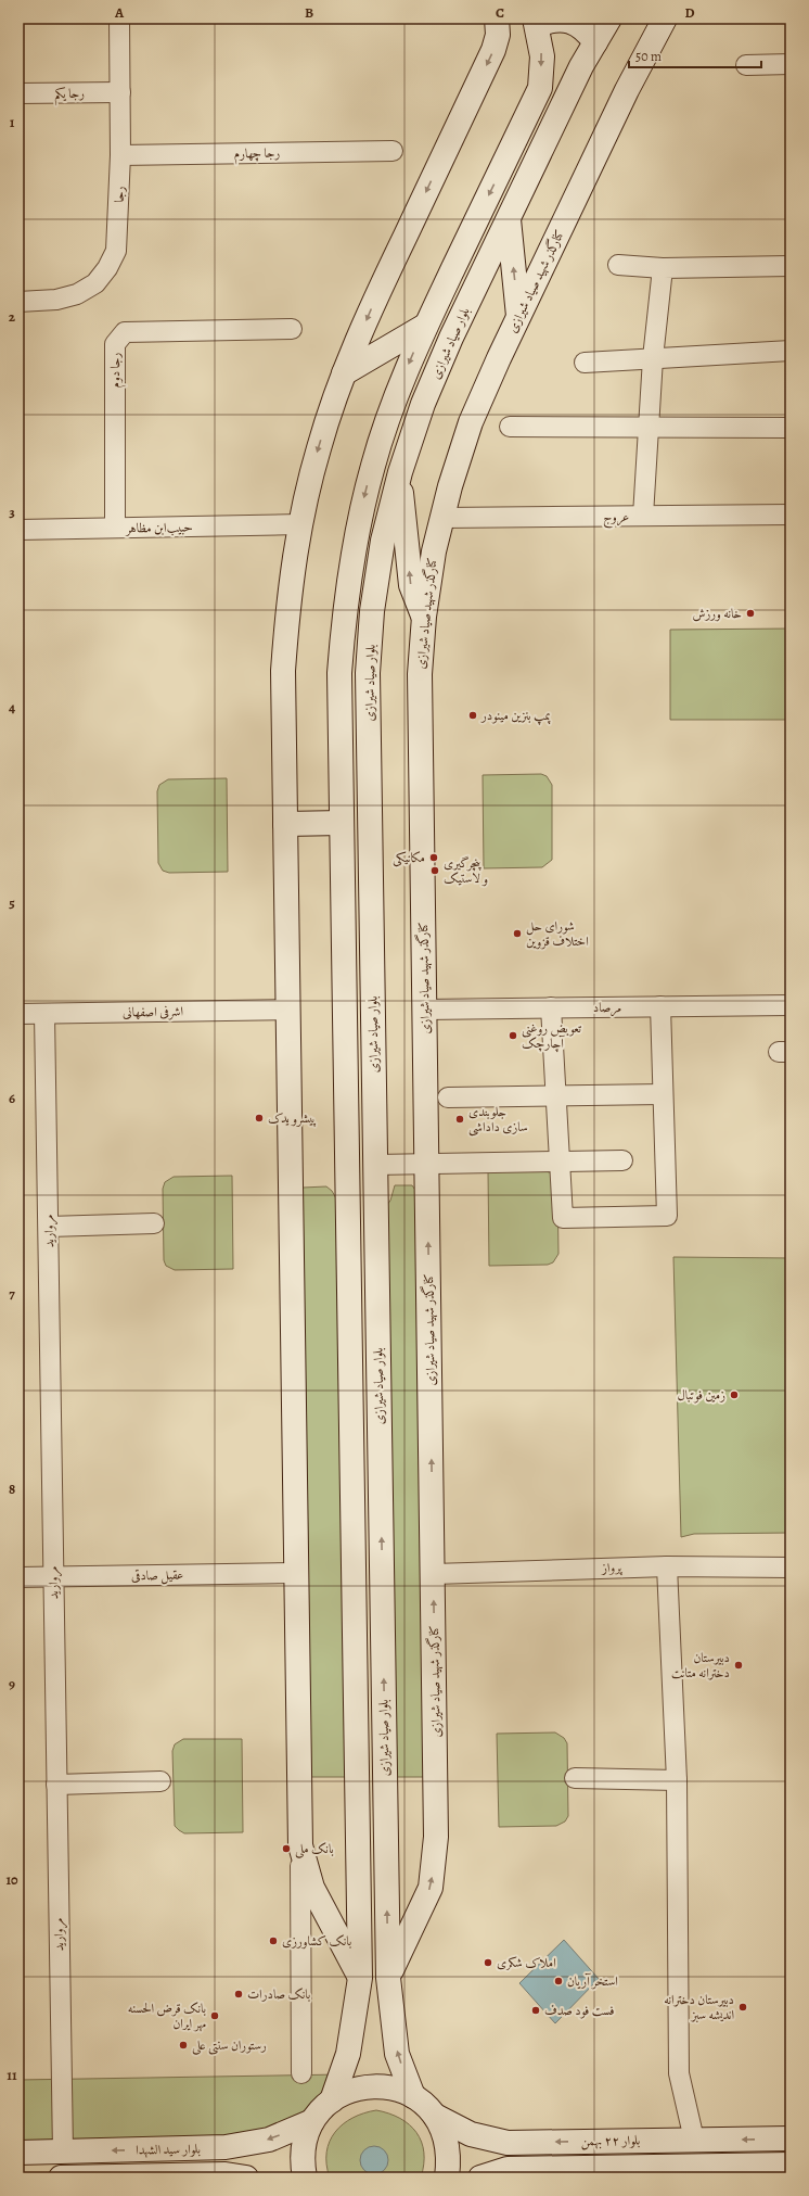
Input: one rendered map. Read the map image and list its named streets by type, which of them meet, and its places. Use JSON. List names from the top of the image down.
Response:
{
  "streets": {
    "main road": [
      "کنارگذر شهید صیاد شیرازی",
      "بلوار صیاد شیرازی",
      "بلوار ۲۲ بهمن",
      "بلوار سید الشهدا"
    ],
    "street": [
      "رجا یکم",
      "رجا چهارم",
      "رجا",
      "رجا دوم",
      "عروج",
      "حبیب‌ابن مظاهر",
      "مرصاد",
      "اشرفی اصفهانی",
      "مروارید",
      "پرواز",
      "عقیل صادقی"
    ]
  },
  "crossings": [
    ["رجا یکم", "رجا"],
    ["رجا چهارم", "رجا"],
    ["کنارگذر شهید صیاد شیرازی", "بلوار صیاد شیرازی"],
    ["کنارگذر شهید صیاد شیرازی", "عروج"],
    ["کنارگذر شهید صیاد شیرازی", "مرصاد"],
    ["کنارگذر شهید صیاد شیرازی", "پرواز"],
    ["رجا دوم", "حبیب‌ابن مظاهر"],
    ["اشرفی اصفهانی", "مروارید"],
    ["مروارید", "عقیل صادقی"],
    ["مروارید", "بلوار سید الشهدا"]
  ],
  "places": [
    "خانه ورزش",
    "پمپ بنزین مینودر",
    "مکانیکی",
    "پنچرگیری و لاستیک",
    "شورای حل اختلاف قزوین",
    "تعویض روغنی آچارچک",
    "پیشرو یدک",
    "جلوبندی سازی داداشی",
    "زمین فوتبال",
    "دبیرستان دخترانه متانت",
    "بانک ملی",
    "بانک کشاورزی",
    "املاک شکری",
    "استخر آریان",
    "بانک صادرات",
    "دبیرستان دخترانه اندیشه سبز",
    "فست فود صدف",
    "بانک قرض الحسنه مهر ایران",
    "رستوران سنتی علی"
  ],
  "scale_bar": "50 m",
  "grid": {
    "columns": [
      "A",
      "B",
      "C",
      "D"
    ],
    "rows": [
      "1",
      "2",
      "3",
      "4",
      "5",
      "6",
      "7",
      "8",
      "9",
      "10",
      "11"
    ]
  }
}
